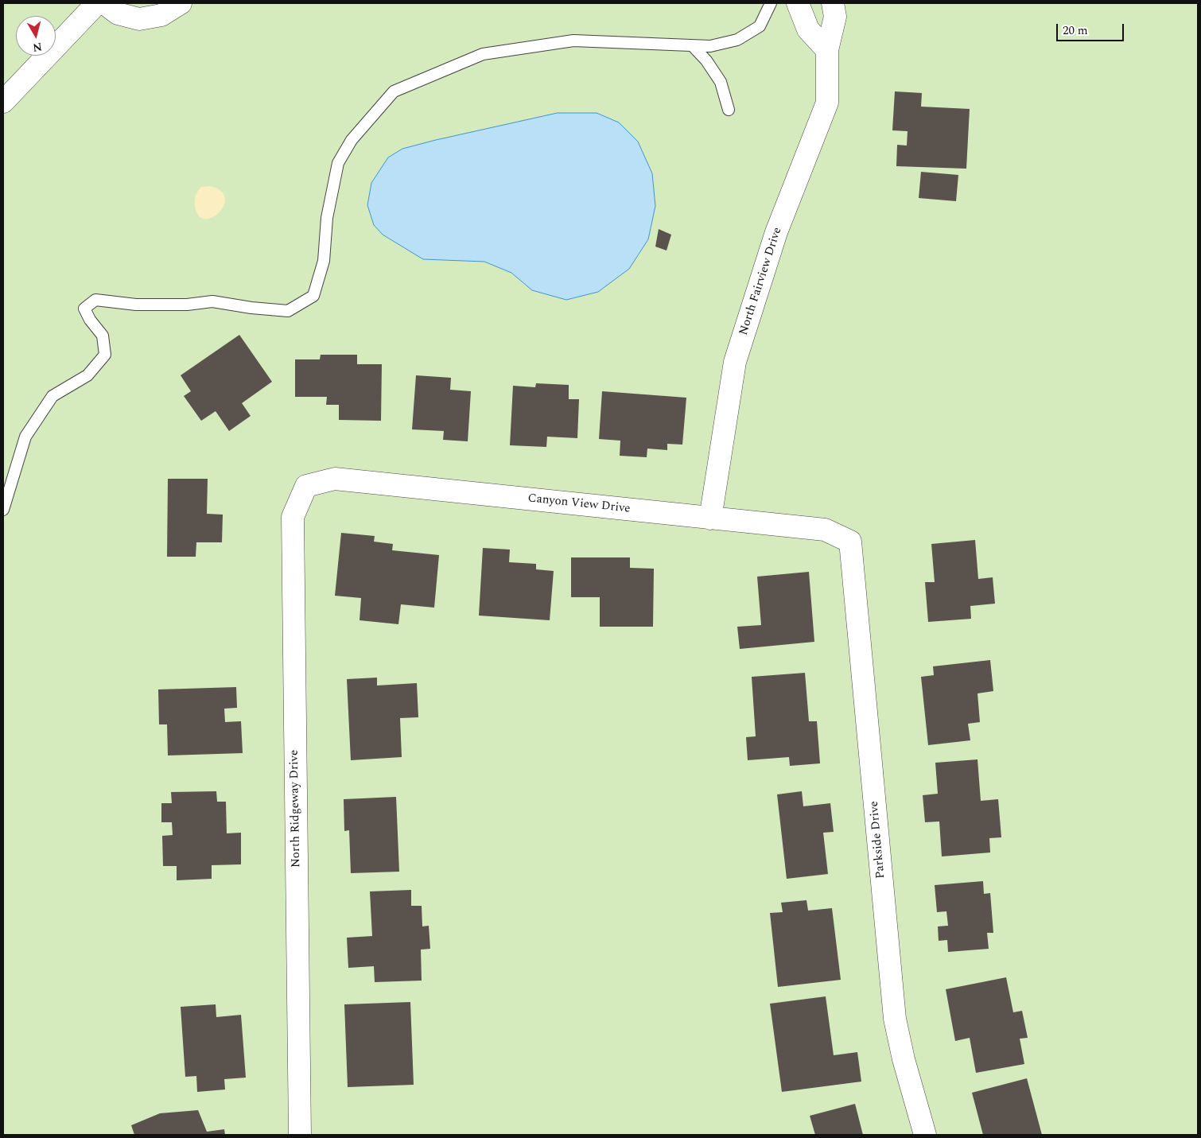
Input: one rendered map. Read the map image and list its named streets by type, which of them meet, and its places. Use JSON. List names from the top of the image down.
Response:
{
  "streets": {
    "street": [
      "North Fairview Drive",
      "Canyon View Drive",
      "North Ridgeway Drive",
      "Parkside Drive"
    ]
  },
  "crossings": [
    ["North Fairview Drive", "Canyon View Drive"],
    ["Canyon View Drive", "North Ridgeway Drive"],
    ["Canyon View Drive", "Parkside Drive"]
  ],
  "scale_bar": "20 m",
  "north": "bottom"
}
